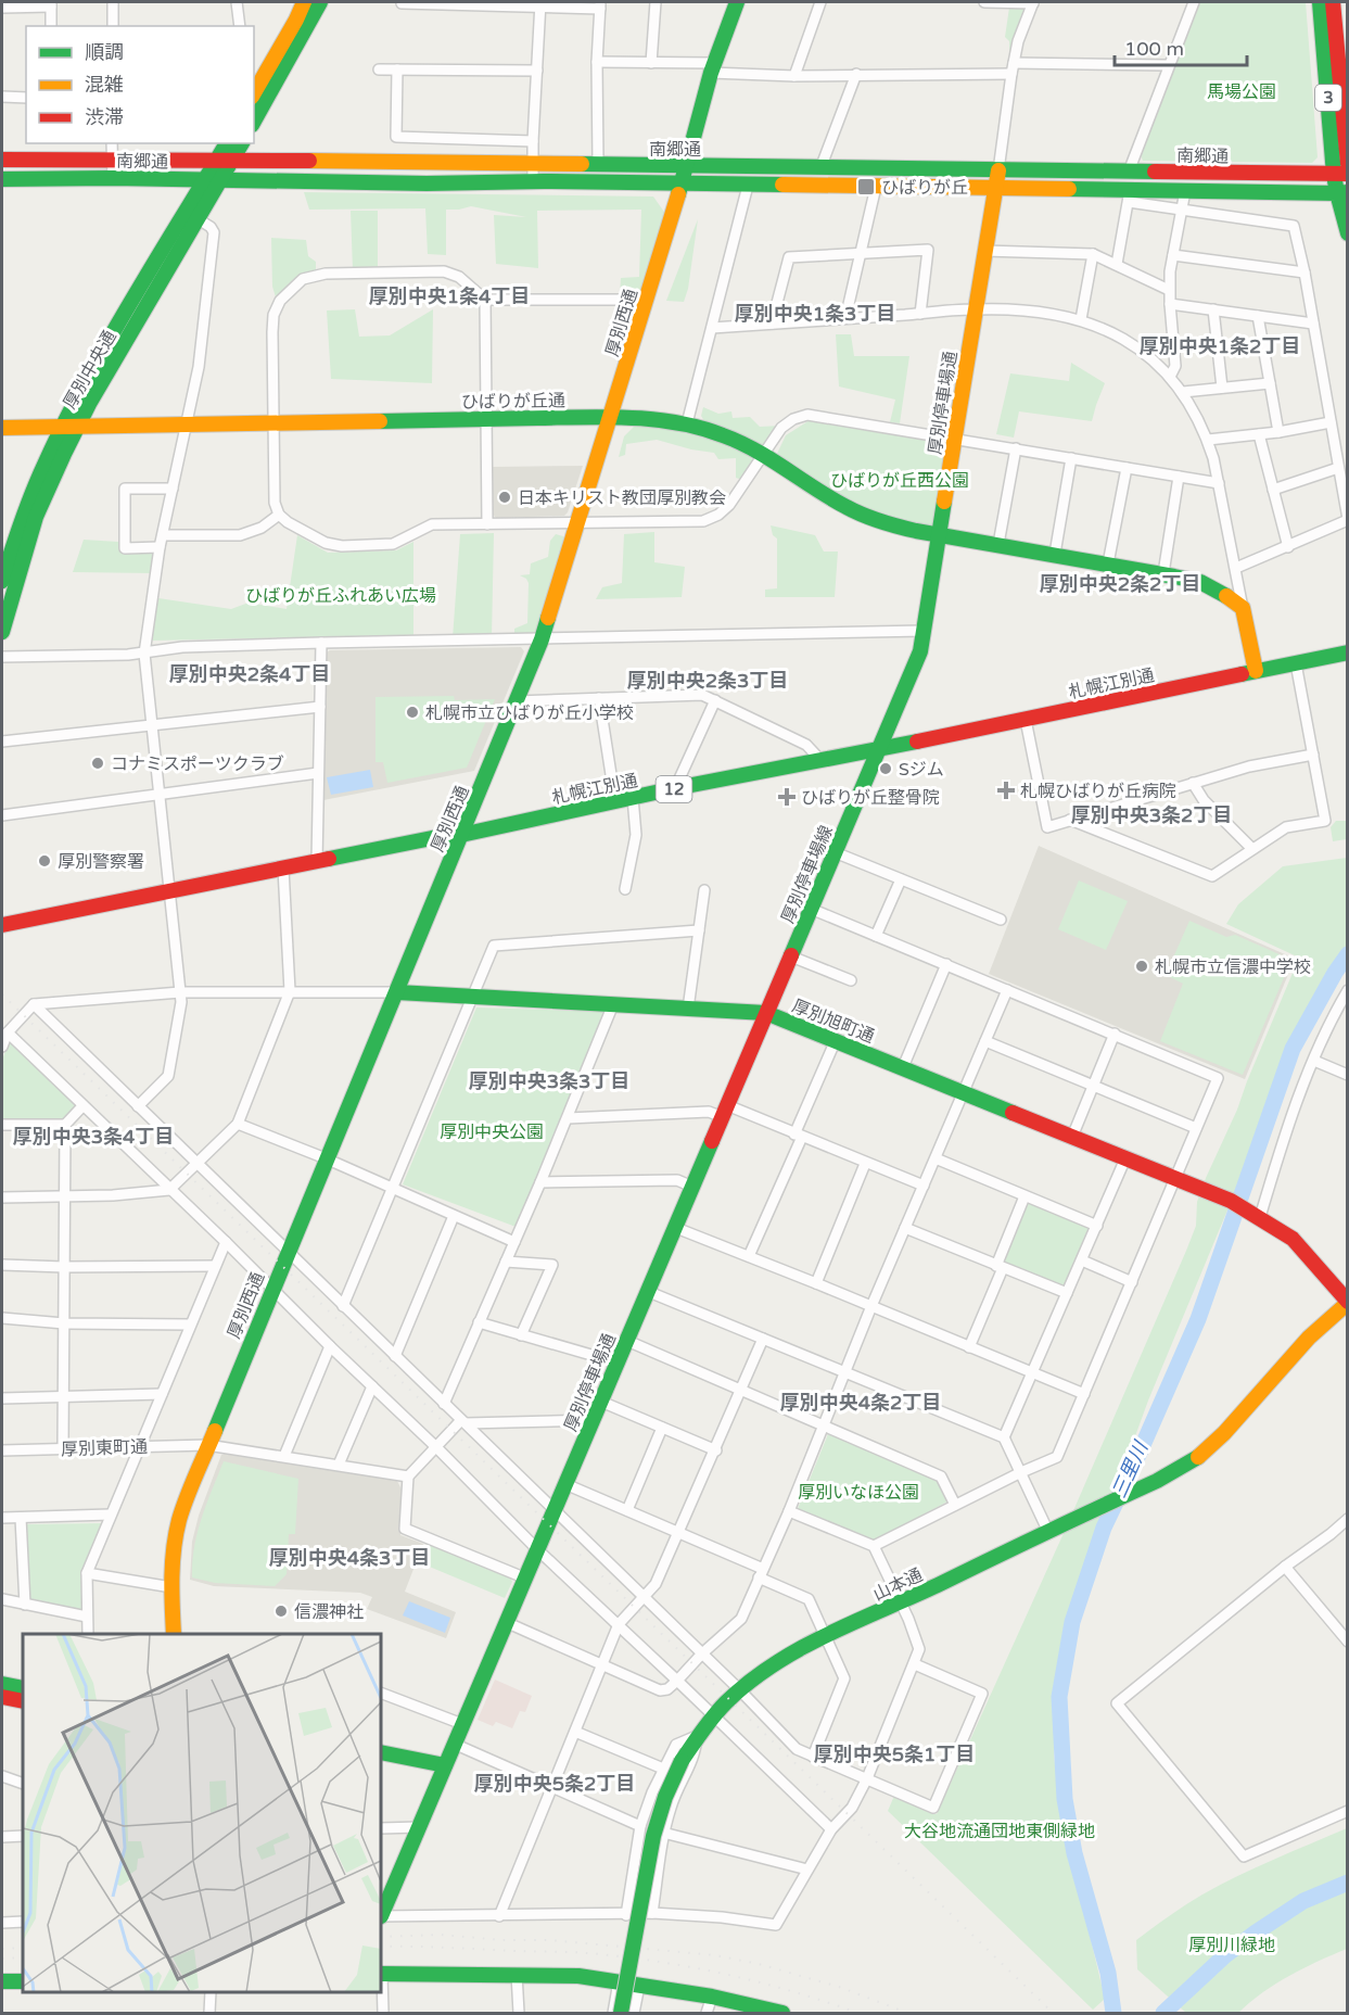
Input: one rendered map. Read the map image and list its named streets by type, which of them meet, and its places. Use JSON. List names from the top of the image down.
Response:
{
  "streets": {
    "main road": [
      "3",
      "南郷通",
      "厚別西通",
      "厚別中央通",
      "ひばりが丘通",
      "厚別停車場通",
      "札幌江別通",
      "12",
      "厚別停車場線",
      "厚別旭町通",
      "山本通"
    ],
    "street": ["厚別東町通"]
  },
  "crossings": [
    ["3", "南郷通"],
    ["南郷通", "厚別西通"],
    ["南郷通", "厚別中央通"],
    ["南郷通", "厚別停車場通"],
    ["厚別西通", "ひばりが丘通"],
    ["厚別西通", "札幌江別通"],
    ["厚別西通", "厚別旭町通"],
    ["厚別西通", "厚別東町通"],
    ["厚別中央通", "ひばりが丘通"],
    ["ひばりが丘通", "厚別停車場通"],
    ["厚別停車場通", "札幌江別通"],
    ["厚別停車場通", "厚別停車場線"],
    ["厚別停車場通", "厚別旭町通"],
    ["札幌江別通", "厚別停車場線"],
    ["厚別停車場線", "厚別旭町通"]
  ],
  "districts": [
    "厚別中央1条4丁目",
    "厚別中央1条3丁目",
    "厚別中央1条2丁目",
    "厚別中央2条2丁目",
    "厚別中央2条4丁目",
    "厚別中央2条3丁目",
    "厚別中央3条2丁目",
    "厚別中央3条3丁目",
    "厚別中央3条4丁目",
    "厚別中央4条2丁目",
    "厚別中央4条3丁目",
    "厚別中央5条1丁目",
    "厚別中央5条2丁目"
  ],
  "water": ["三里川"],
  "parks": [
    "馬場公園",
    "ひばりが丘西公園",
    "ひばりが丘ふれあい広場",
    "厚別中央公園",
    "厚別いなほ公園",
    "大谷地流通団地東側緑地",
    "厚別川緑地"
  ],
  "places": {
    "transit": ["ひばりが丘"],
    "other": [
      "日本キリスト教団厚別教会",
      "札幌市立ひばりが丘小学校",
      "コナミスポーツクラブ",
      "Sジム",
      "厚別警察署",
      "札幌市立信濃中学校",
      "信濃神社"
    ],
    "health": ["札幌ひばりが丘病院", "ひばりが丘整骨院"]
  },
  "legend": ["順調", "混雑", "渋滞"],
  "scale_bar": "100 m"
}
